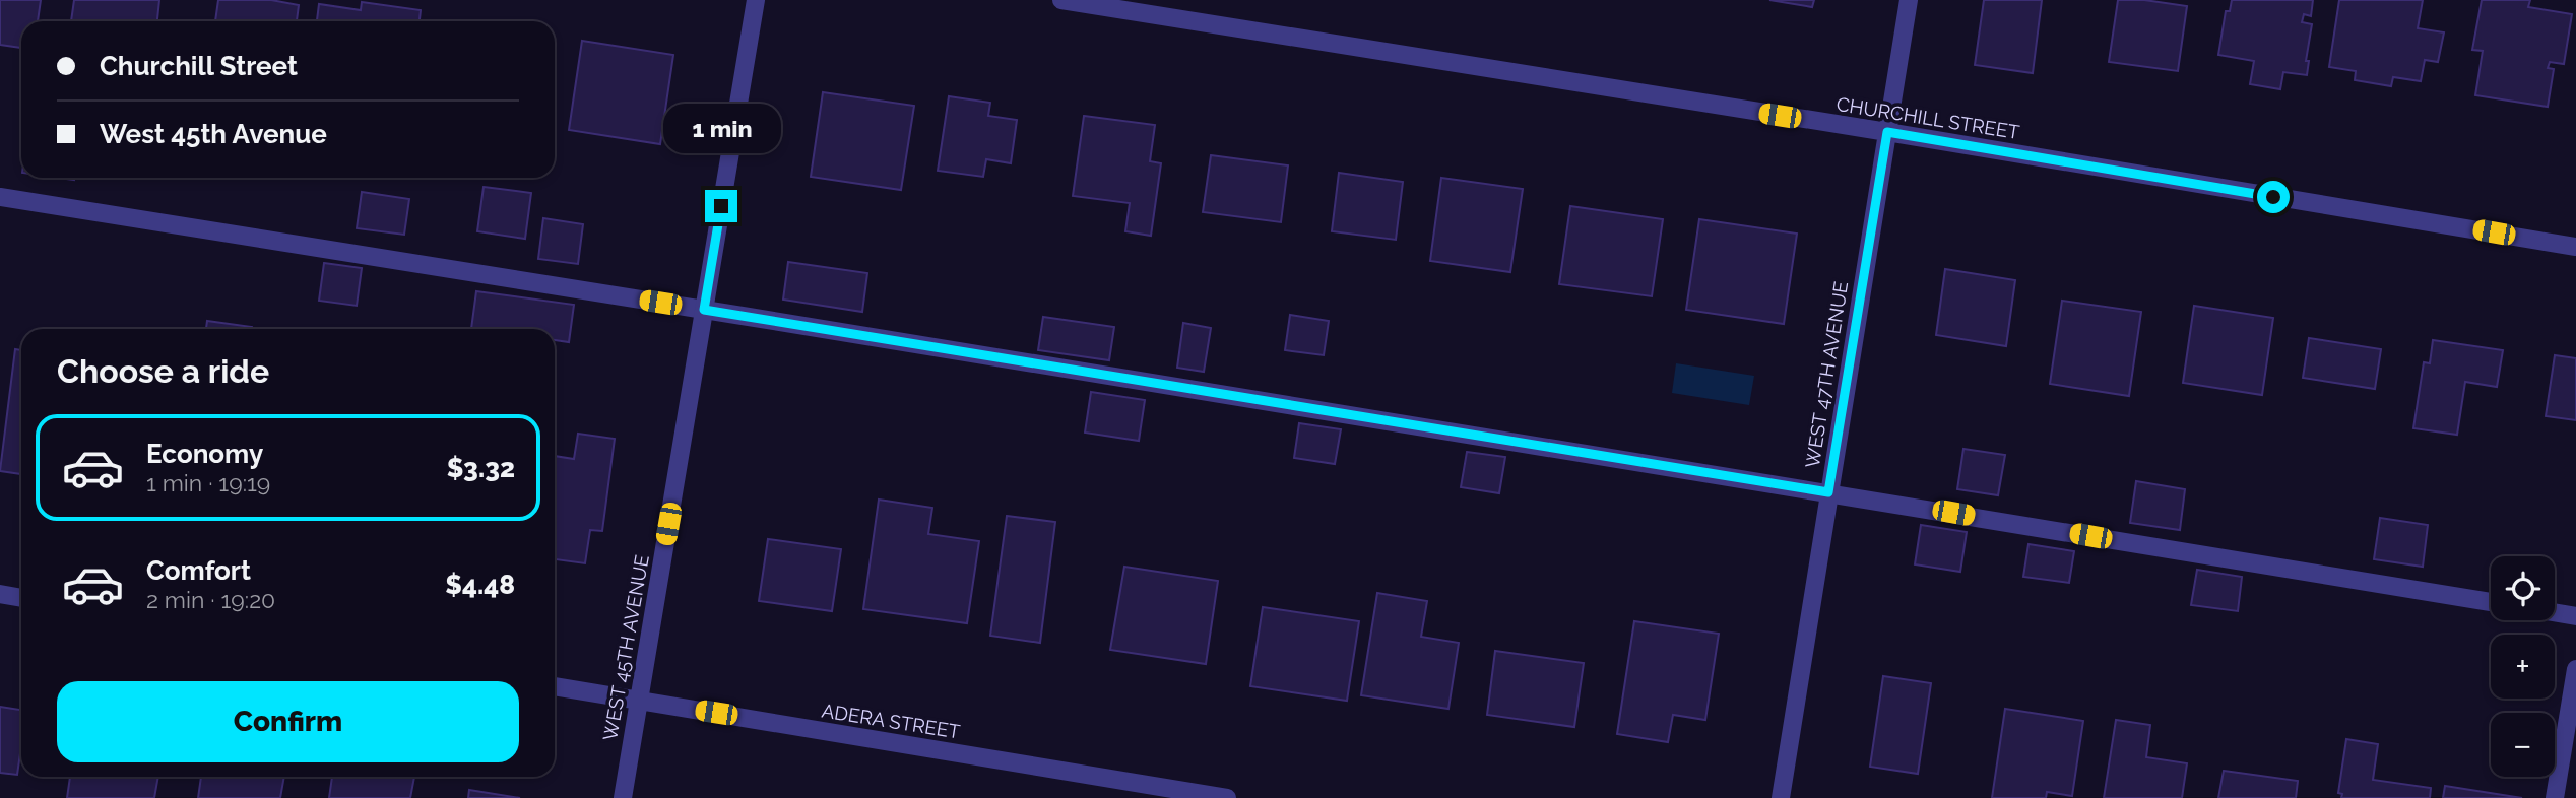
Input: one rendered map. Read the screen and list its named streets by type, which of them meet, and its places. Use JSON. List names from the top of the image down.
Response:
{
  "streets": {
    "street": [
      "CHURCHILL STREET",
      "WEST 47TH AVENUE",
      "WEST 45TH AVENUE",
      "ADERA STREET"
    ]
  },
  "crossings": [
    ["CHURCHILL STREET", "WEST 47TH AVENUE"],
    ["WEST 45TH AVENUE", "ADERA STREET"]
  ],
  "page": {
    "banner": ["Churchill Street", "West 45th Avenue"],
    "bubble": "1 min",
    "heading": "Choose a ride",
    "list": [
      {
        "name": "Economy",
        "note": "1 min · 19:19",
        "value": "$3.32"
      },
      {
        "name": "Comfort",
        "note": "2 min · 19:20",
        "value": "$4.48"
      }
    ],
    "map_buttons": ["+", "−"],
    "buttons": "Confirm"
  }
}
